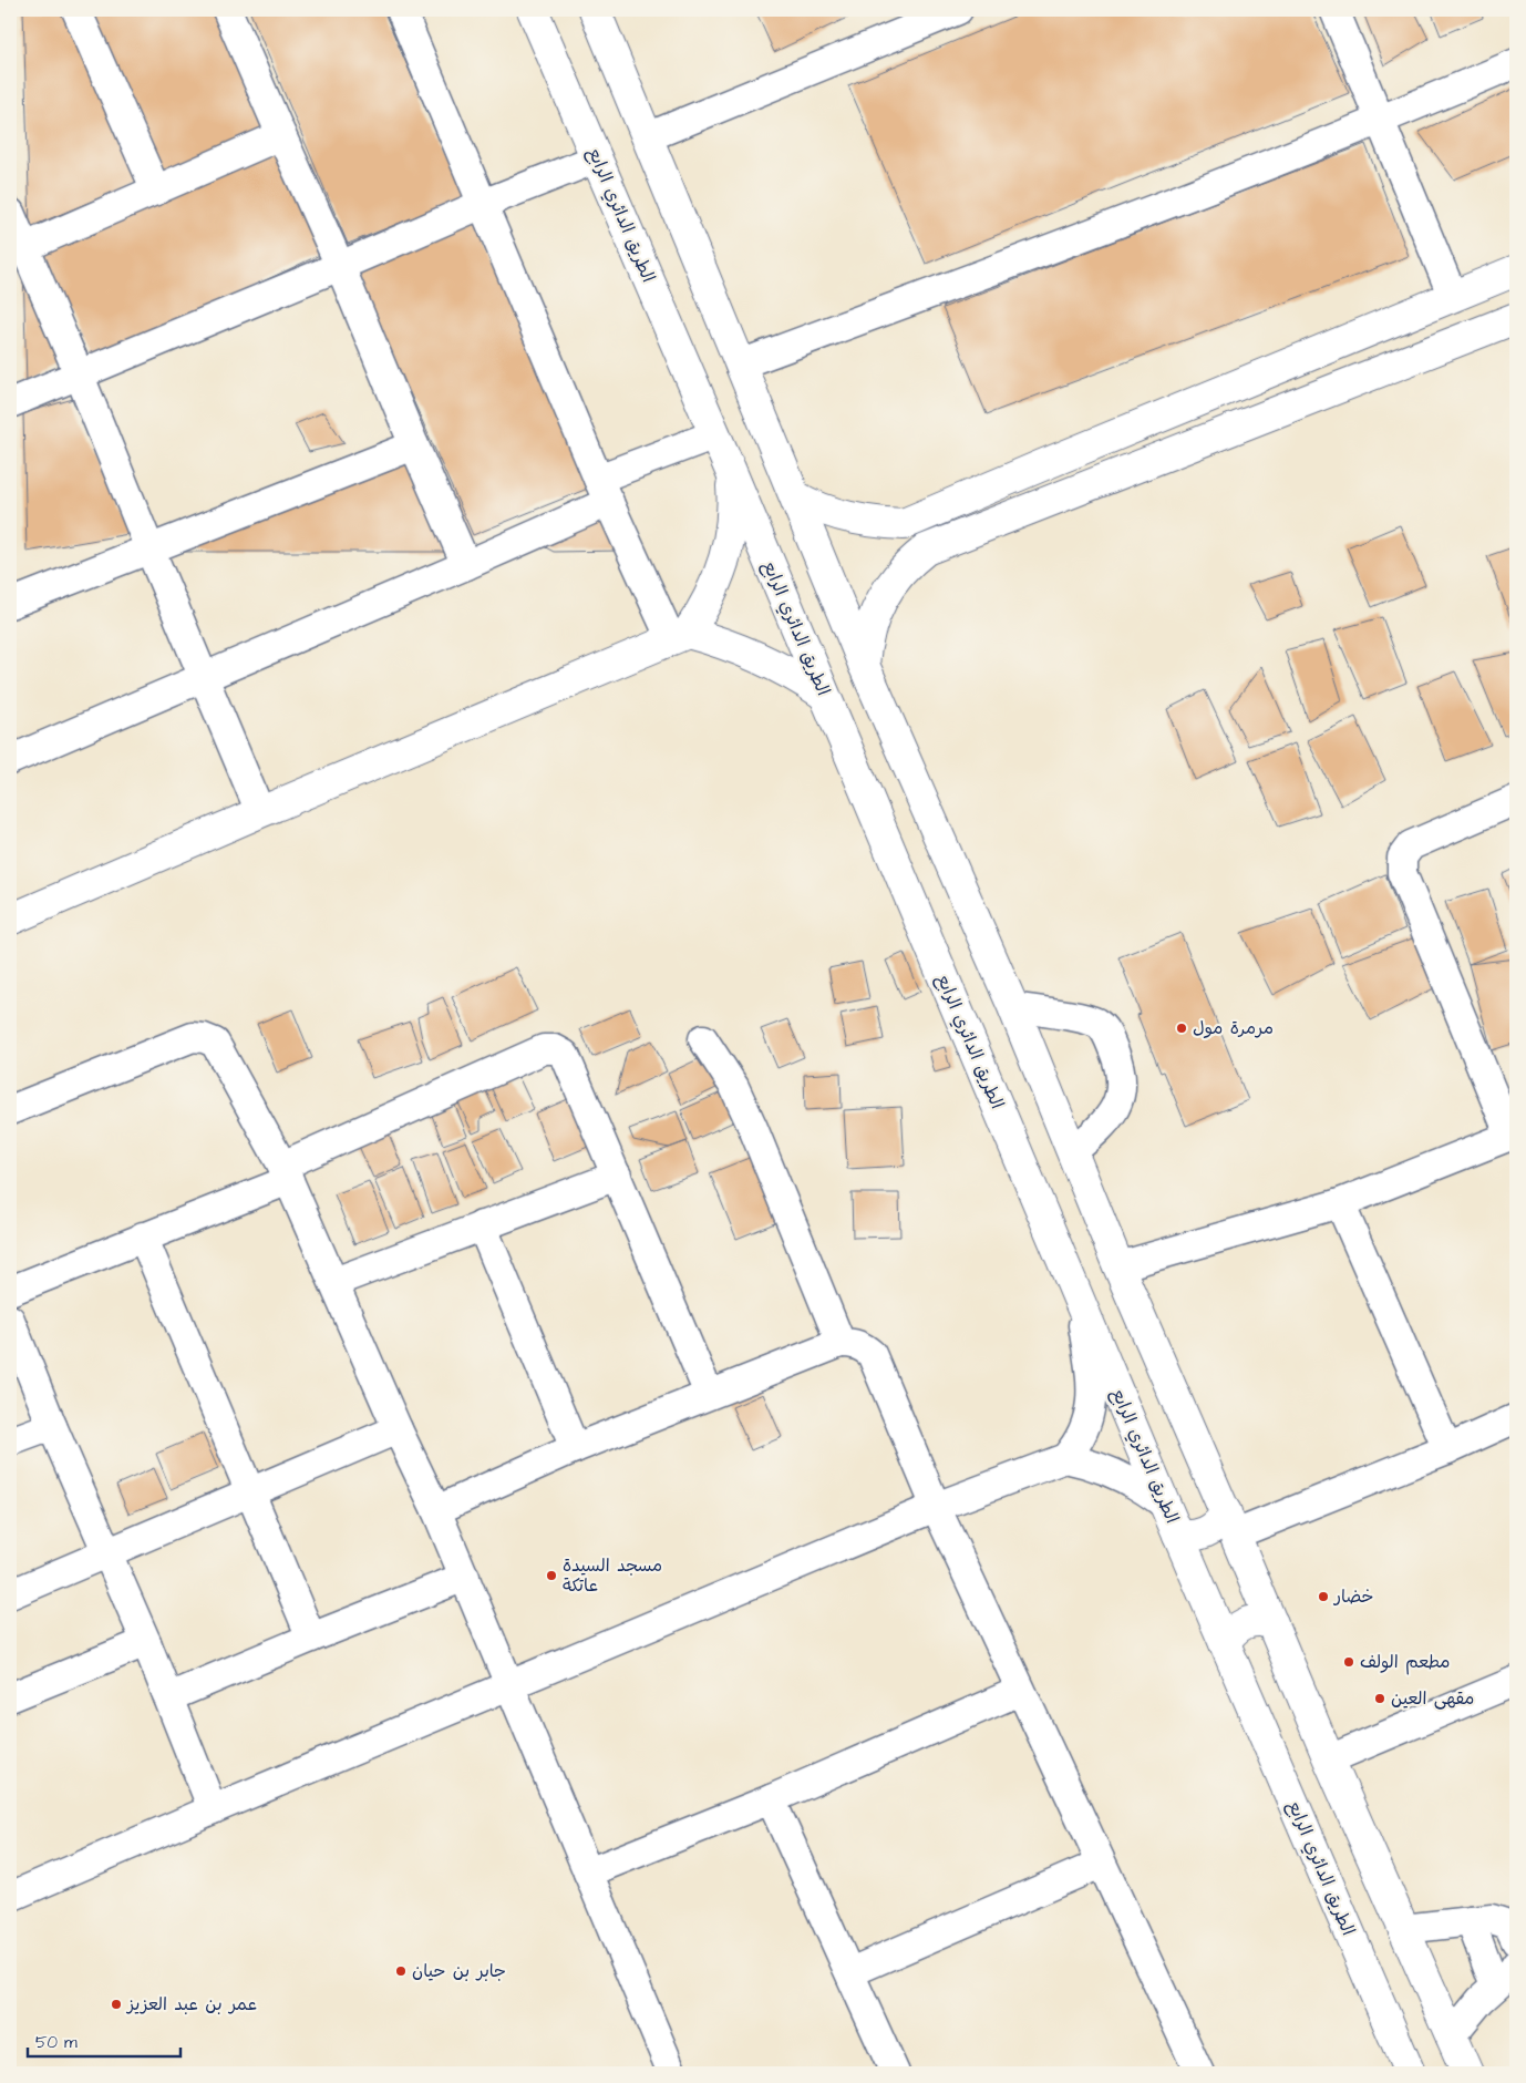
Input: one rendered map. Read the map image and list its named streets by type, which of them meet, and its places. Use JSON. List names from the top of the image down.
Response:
{
  "streets": {
    "main road": ["الطريق الدائري الرابع"]
  },
  "places": [
    "مرمرة مول",
    "مسجد السيدة عاتكة",
    "خضار",
    "مطعم الولف",
    "مقهى العين",
    "جابر بن حيان",
    "عمر بن عبد العزيز"
  ],
  "scale_bar": "50 m"
}
